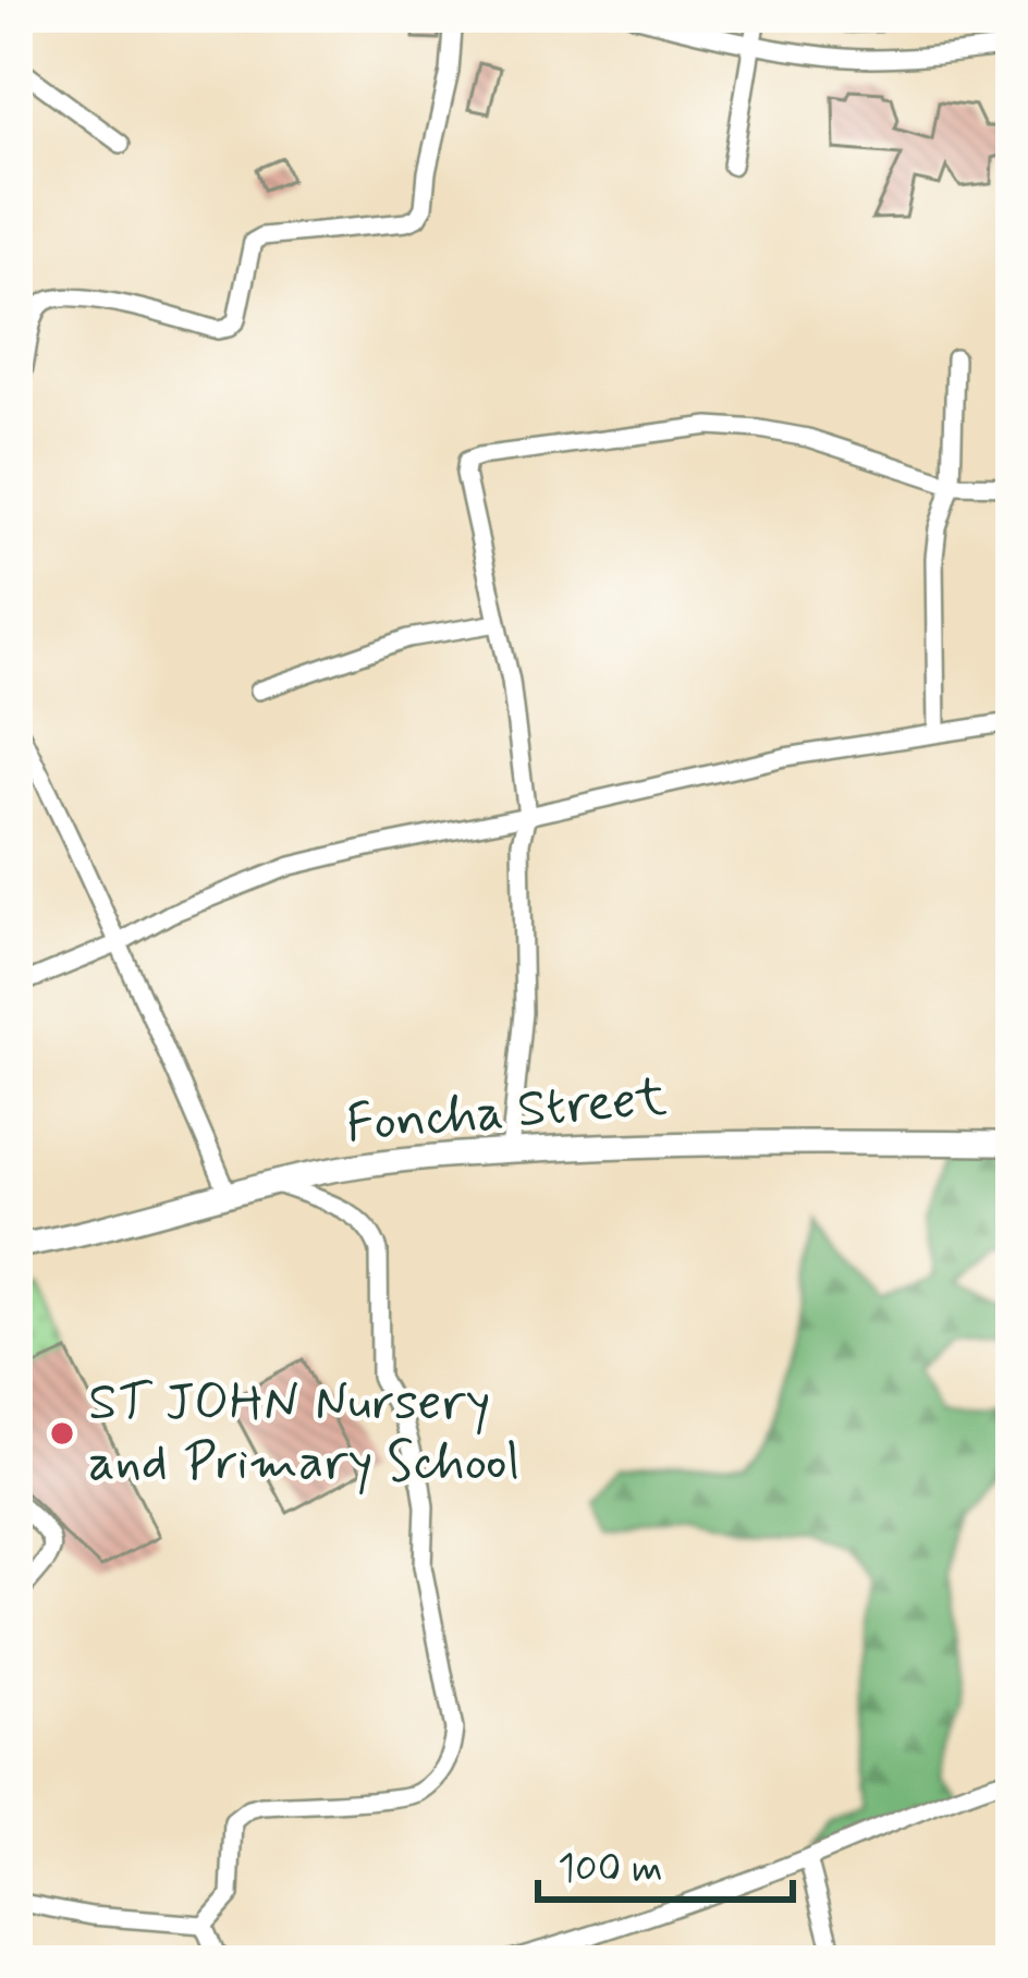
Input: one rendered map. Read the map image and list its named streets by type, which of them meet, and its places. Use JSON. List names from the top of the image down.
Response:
{
  "streets": {
    "main road": ["Foncha Street"]
  },
  "places": ["ST JOHN Nursery and Primary School"],
  "scale_bar": "100 m"
}
